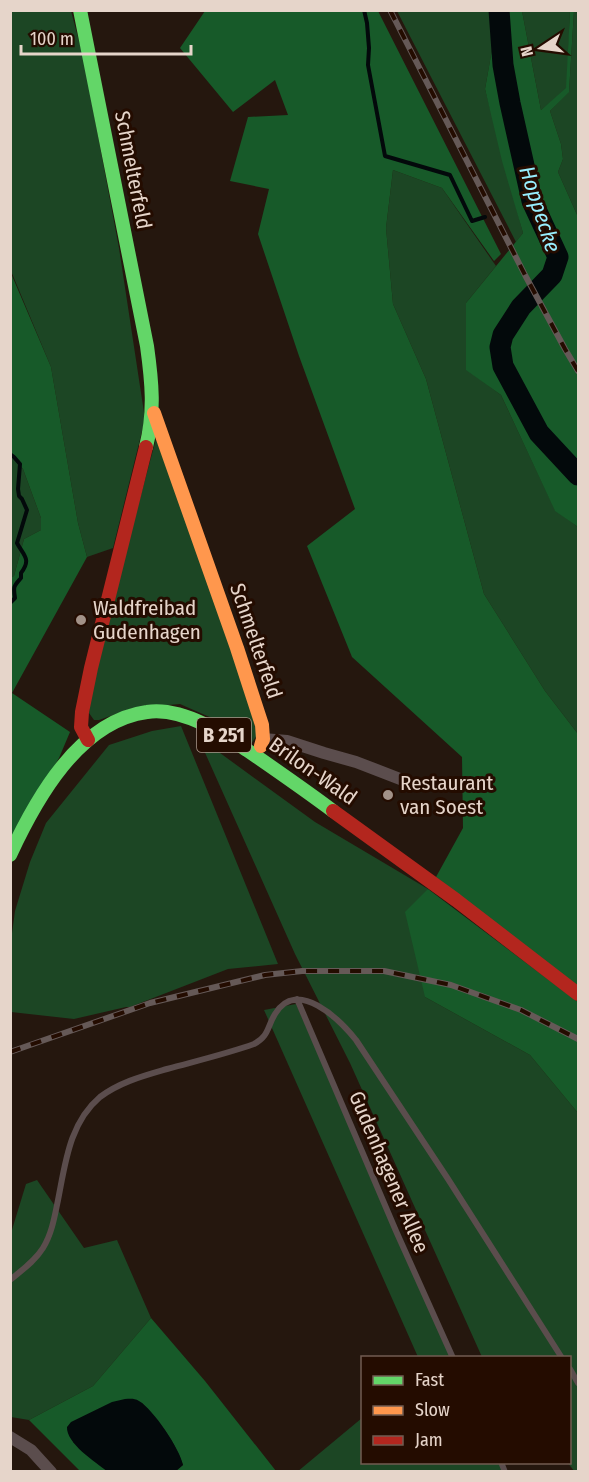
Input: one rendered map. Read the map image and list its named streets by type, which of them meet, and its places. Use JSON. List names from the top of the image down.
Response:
{
  "streets": {
    "main road": ["Schmelterfeld", "B 251", "Brilon-Wald"],
    "lane": ["Gudenhagener Allee"]
  },
  "crossings": [
    ["Schmelterfeld", "Brilon-Wald"]
  ],
  "water": ["Hoppecke"],
  "places": ["Waldfreibad Gudenhagen", "Restaurant van Soest"],
  "legend": ["Fast", "Slow", "Jam"],
  "scale_bar": "100 m",
  "north": "left"
}
